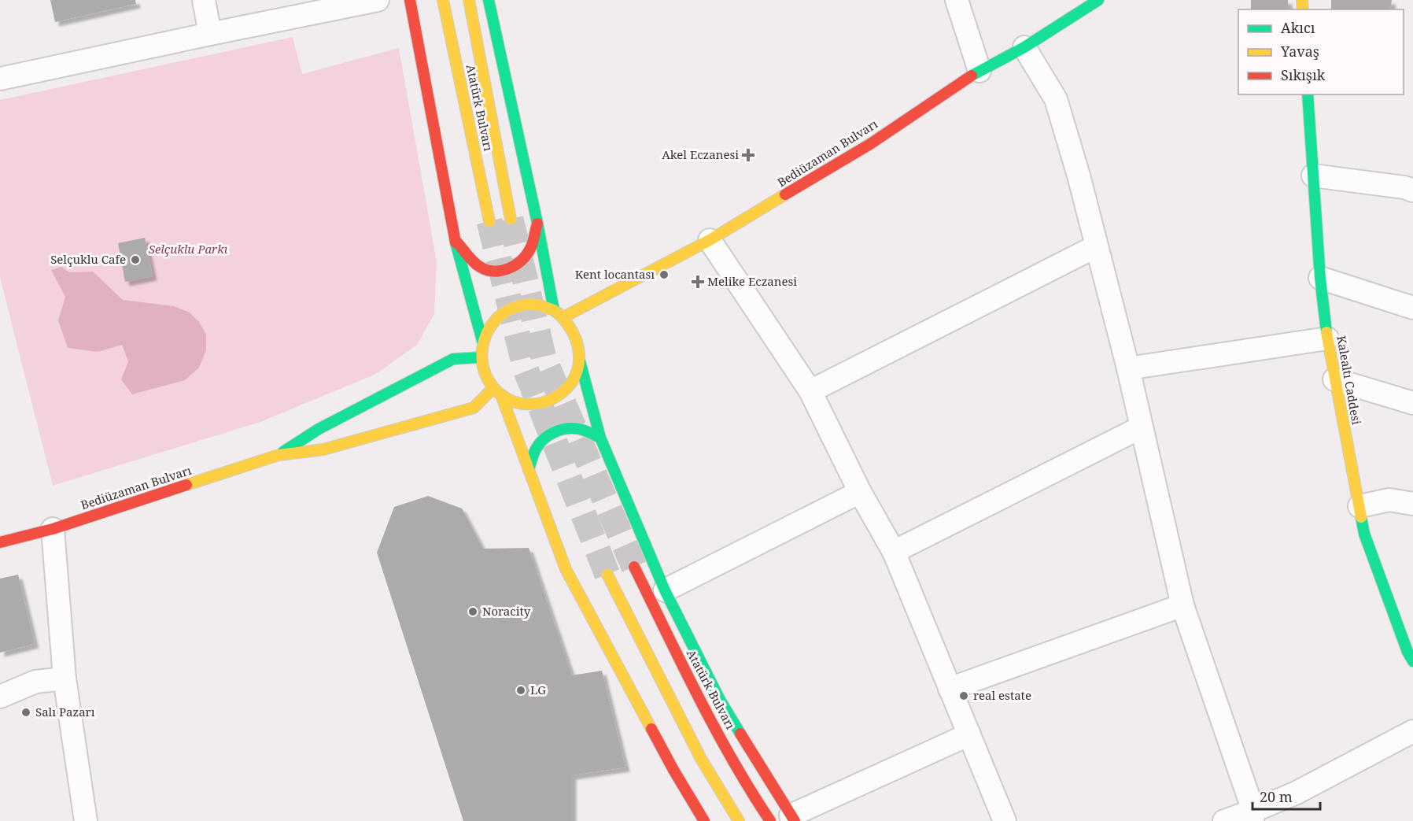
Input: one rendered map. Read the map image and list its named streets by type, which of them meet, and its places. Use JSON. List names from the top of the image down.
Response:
{
  "streets": {
    "main road": ["Atatürk Bulvarı", "Bediüzaman Bulvarı", "Kalealtı Caddesi"]
  },
  "parks": ["Selçuklu Parkı"],
  "places": {
    "health": ["Akel Eczanesi", "Melike Eczanesi"],
    "other": [
      "Selçuklu Cafe",
      "Kent locantası",
      "Noracity",
      "LG",
      "real estate",
      "Salı Pazarı"
    ]
  },
  "legend": ["Akıcı", "Yavaş", "Sıkışık"],
  "scale_bar": "20 m"
}
